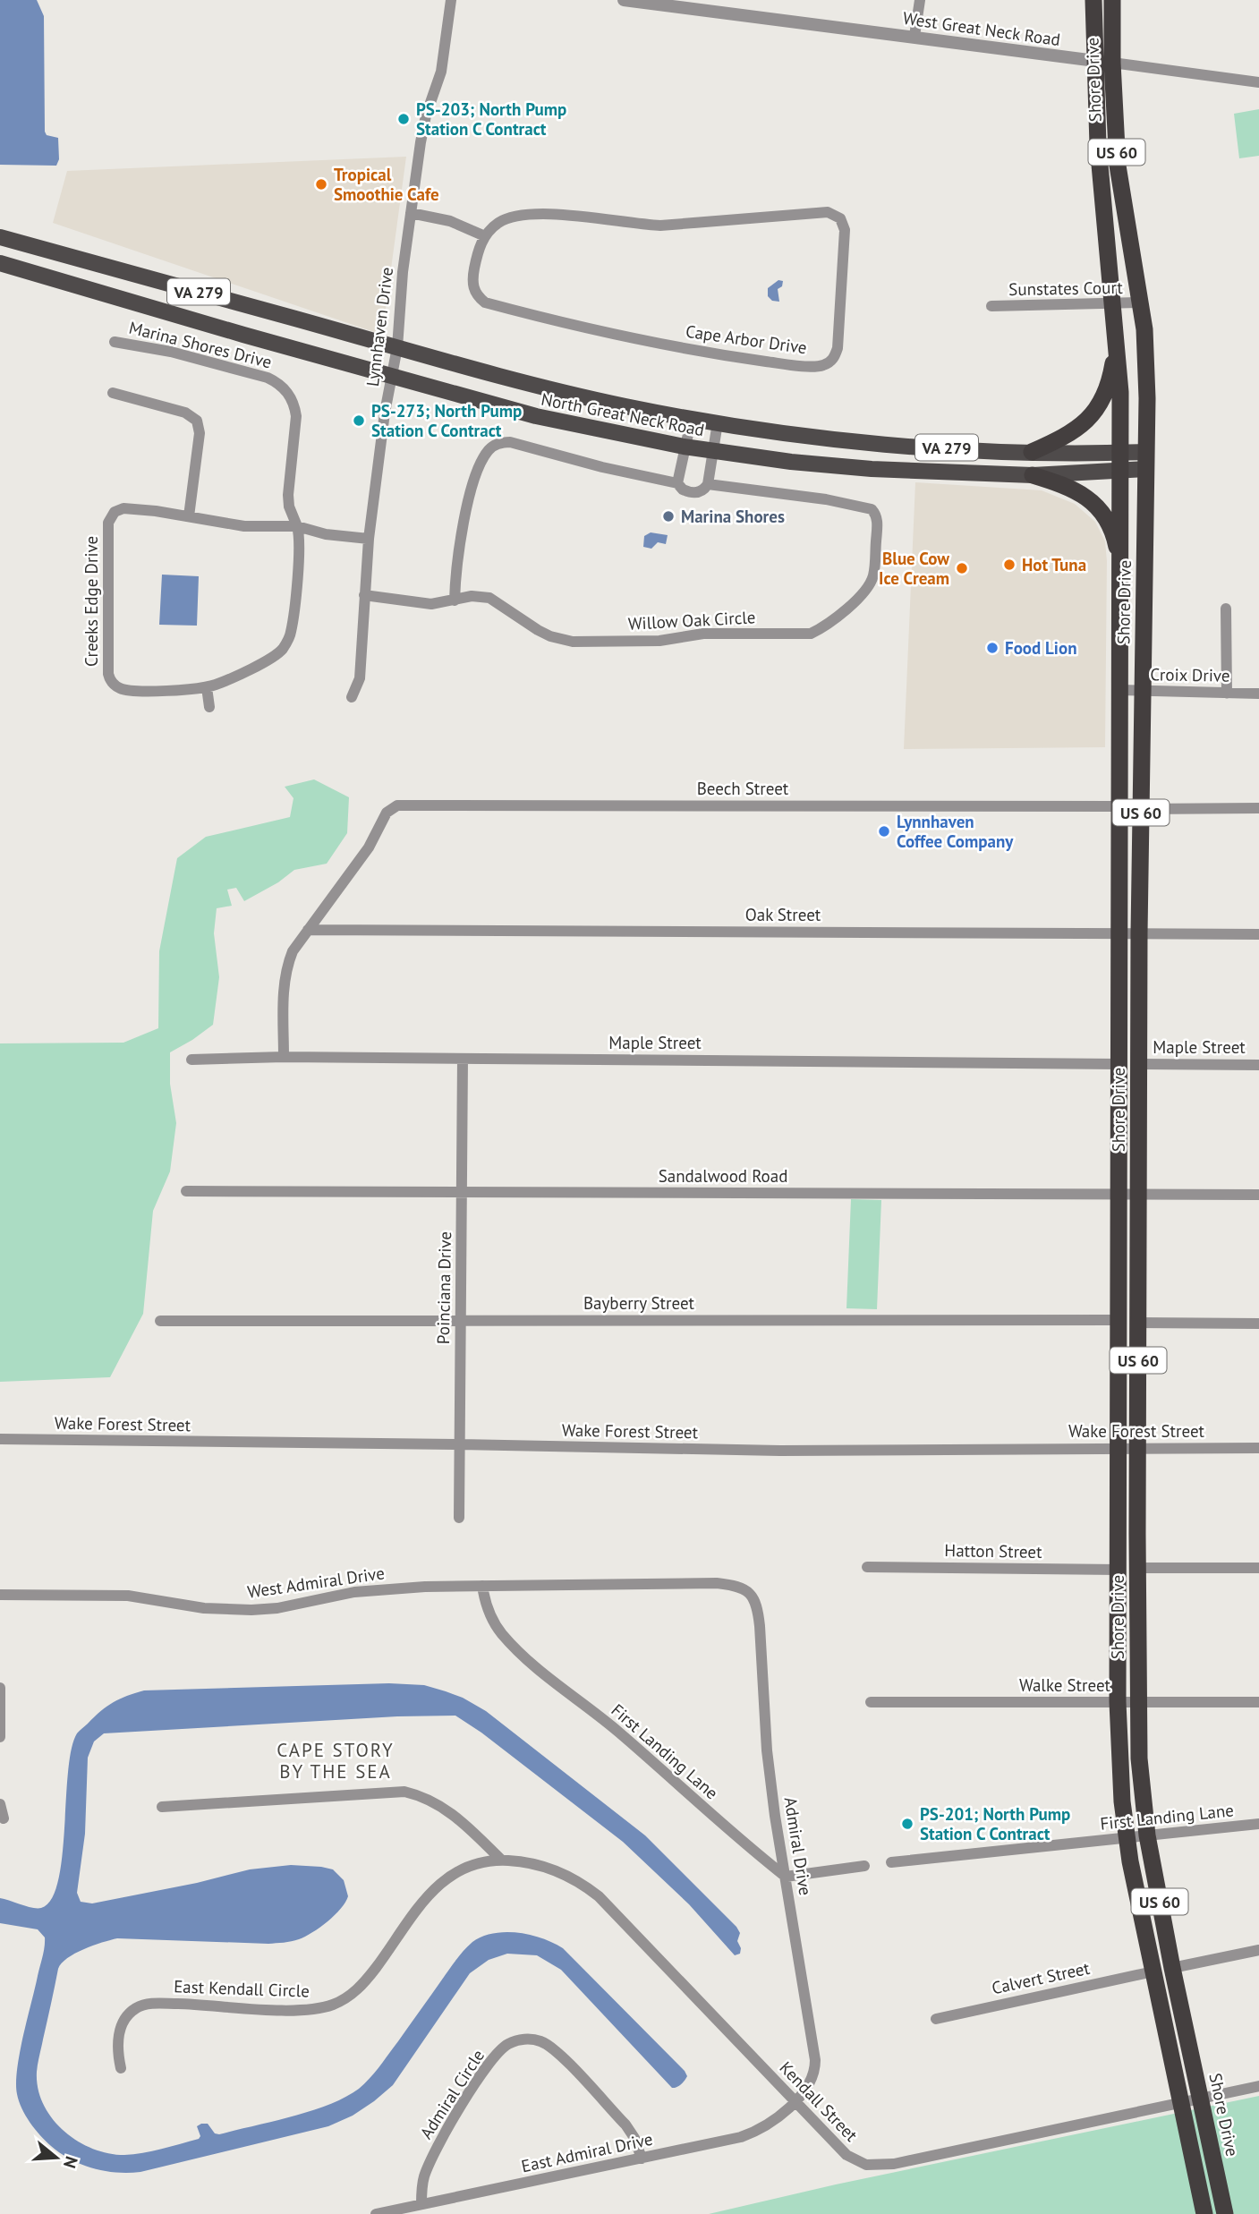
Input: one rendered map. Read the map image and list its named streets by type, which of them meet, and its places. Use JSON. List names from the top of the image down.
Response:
{
  "streets": {
    "highway": ["Shore Drive", "US 60"],
    "main road": ["VA 279", "North Great Neck Road"],
    "street": [
      "West Great Neck Road",
      "Sunstates Court",
      "Lynnhaven Drive",
      "Cape Arbor Drive",
      "Marina Shores Drive",
      "Creeks Edge Drive",
      "Willow Oak Circle",
      "Croix Drive",
      "Beech Street",
      "Oak Street",
      "Maple Street",
      "Sandalwood Road",
      "Poinciana Drive",
      "Bayberry Street",
      "Wake Forest Street",
      "Hatton Street",
      "West Admiral Drive",
      "Walke Street",
      "First Landing Lane",
      "Admiral Drive",
      "Calvert Street",
      "East Kendall Circle",
      "Admiral Circle",
      "Kendall Street",
      "East Admiral Drive"
    ]
  },
  "crossings": [
    ["West Great Neck Road", "Shore Drive"],
    ["Shore Drive", "Sunstates Court"],
    ["Shore Drive", "North Great Neck Road"],
    ["Shore Drive", "Croix Drive"],
    ["Shore Drive", "Beech Street"],
    ["Shore Drive", "Oak Street"],
    ["Shore Drive", "Maple Street"],
    ["Shore Drive", "Sandalwood Road"],
    ["Shore Drive", "Bayberry Street"],
    ["Shore Drive", "Wake Forest Street"],
    ["Shore Drive", "Hatton Street"],
    ["Shore Drive", "Walke Street"],
    ["Shore Drive", "First Landing Lane"],
    ["Shore Drive", "Calvert Street"],
    ["Shore Drive", "Kendall Street"],
    ["Lynnhaven Drive", "North Great Neck Road"],
    ["Lynnhaven Drive", "Willow Oak Circle"],
    ["Marina Shores Drive", "Creeks Edge Drive"],
    ["Beech Street", "Oak Street"],
    ["Maple Street", "Poinciana Drive"],
    ["Sandalwood Road", "Poinciana Drive"],
    ["Poinciana Drive", "Bayberry Street"],
    ["Poinciana Drive", "Wake Forest Street"],
    ["West Admiral Drive", "First Landing Lane"],
    ["West Admiral Drive", "Admiral Drive"],
    ["First Landing Lane", "Admiral Drive"],
    ["Admiral Drive", "Kendall Street"],
    ["Admiral Drive", "East Admiral Drive"],
    ["East Kendall Circle", "Kendall Street"],
    ["Admiral Circle", "East Admiral Drive"],
    ["Kendall Street", "East Admiral Drive"]
  ],
  "districts": ["CAPE STORY BY THE SEA"],
  "places": [
    "PS-203; North Pump Station C Contract",
    "Tropical Smoothie Cafe",
    "PS-273; North Pump Station C Contract",
    "Marina Shores",
    "Hot Tuna",
    "Blue Cow Ice Cream",
    "Food Lion",
    "Lynnhaven Coffee Company",
    "PS-201; North Pump Station C Contract"
  ],
  "north": "right"
}
